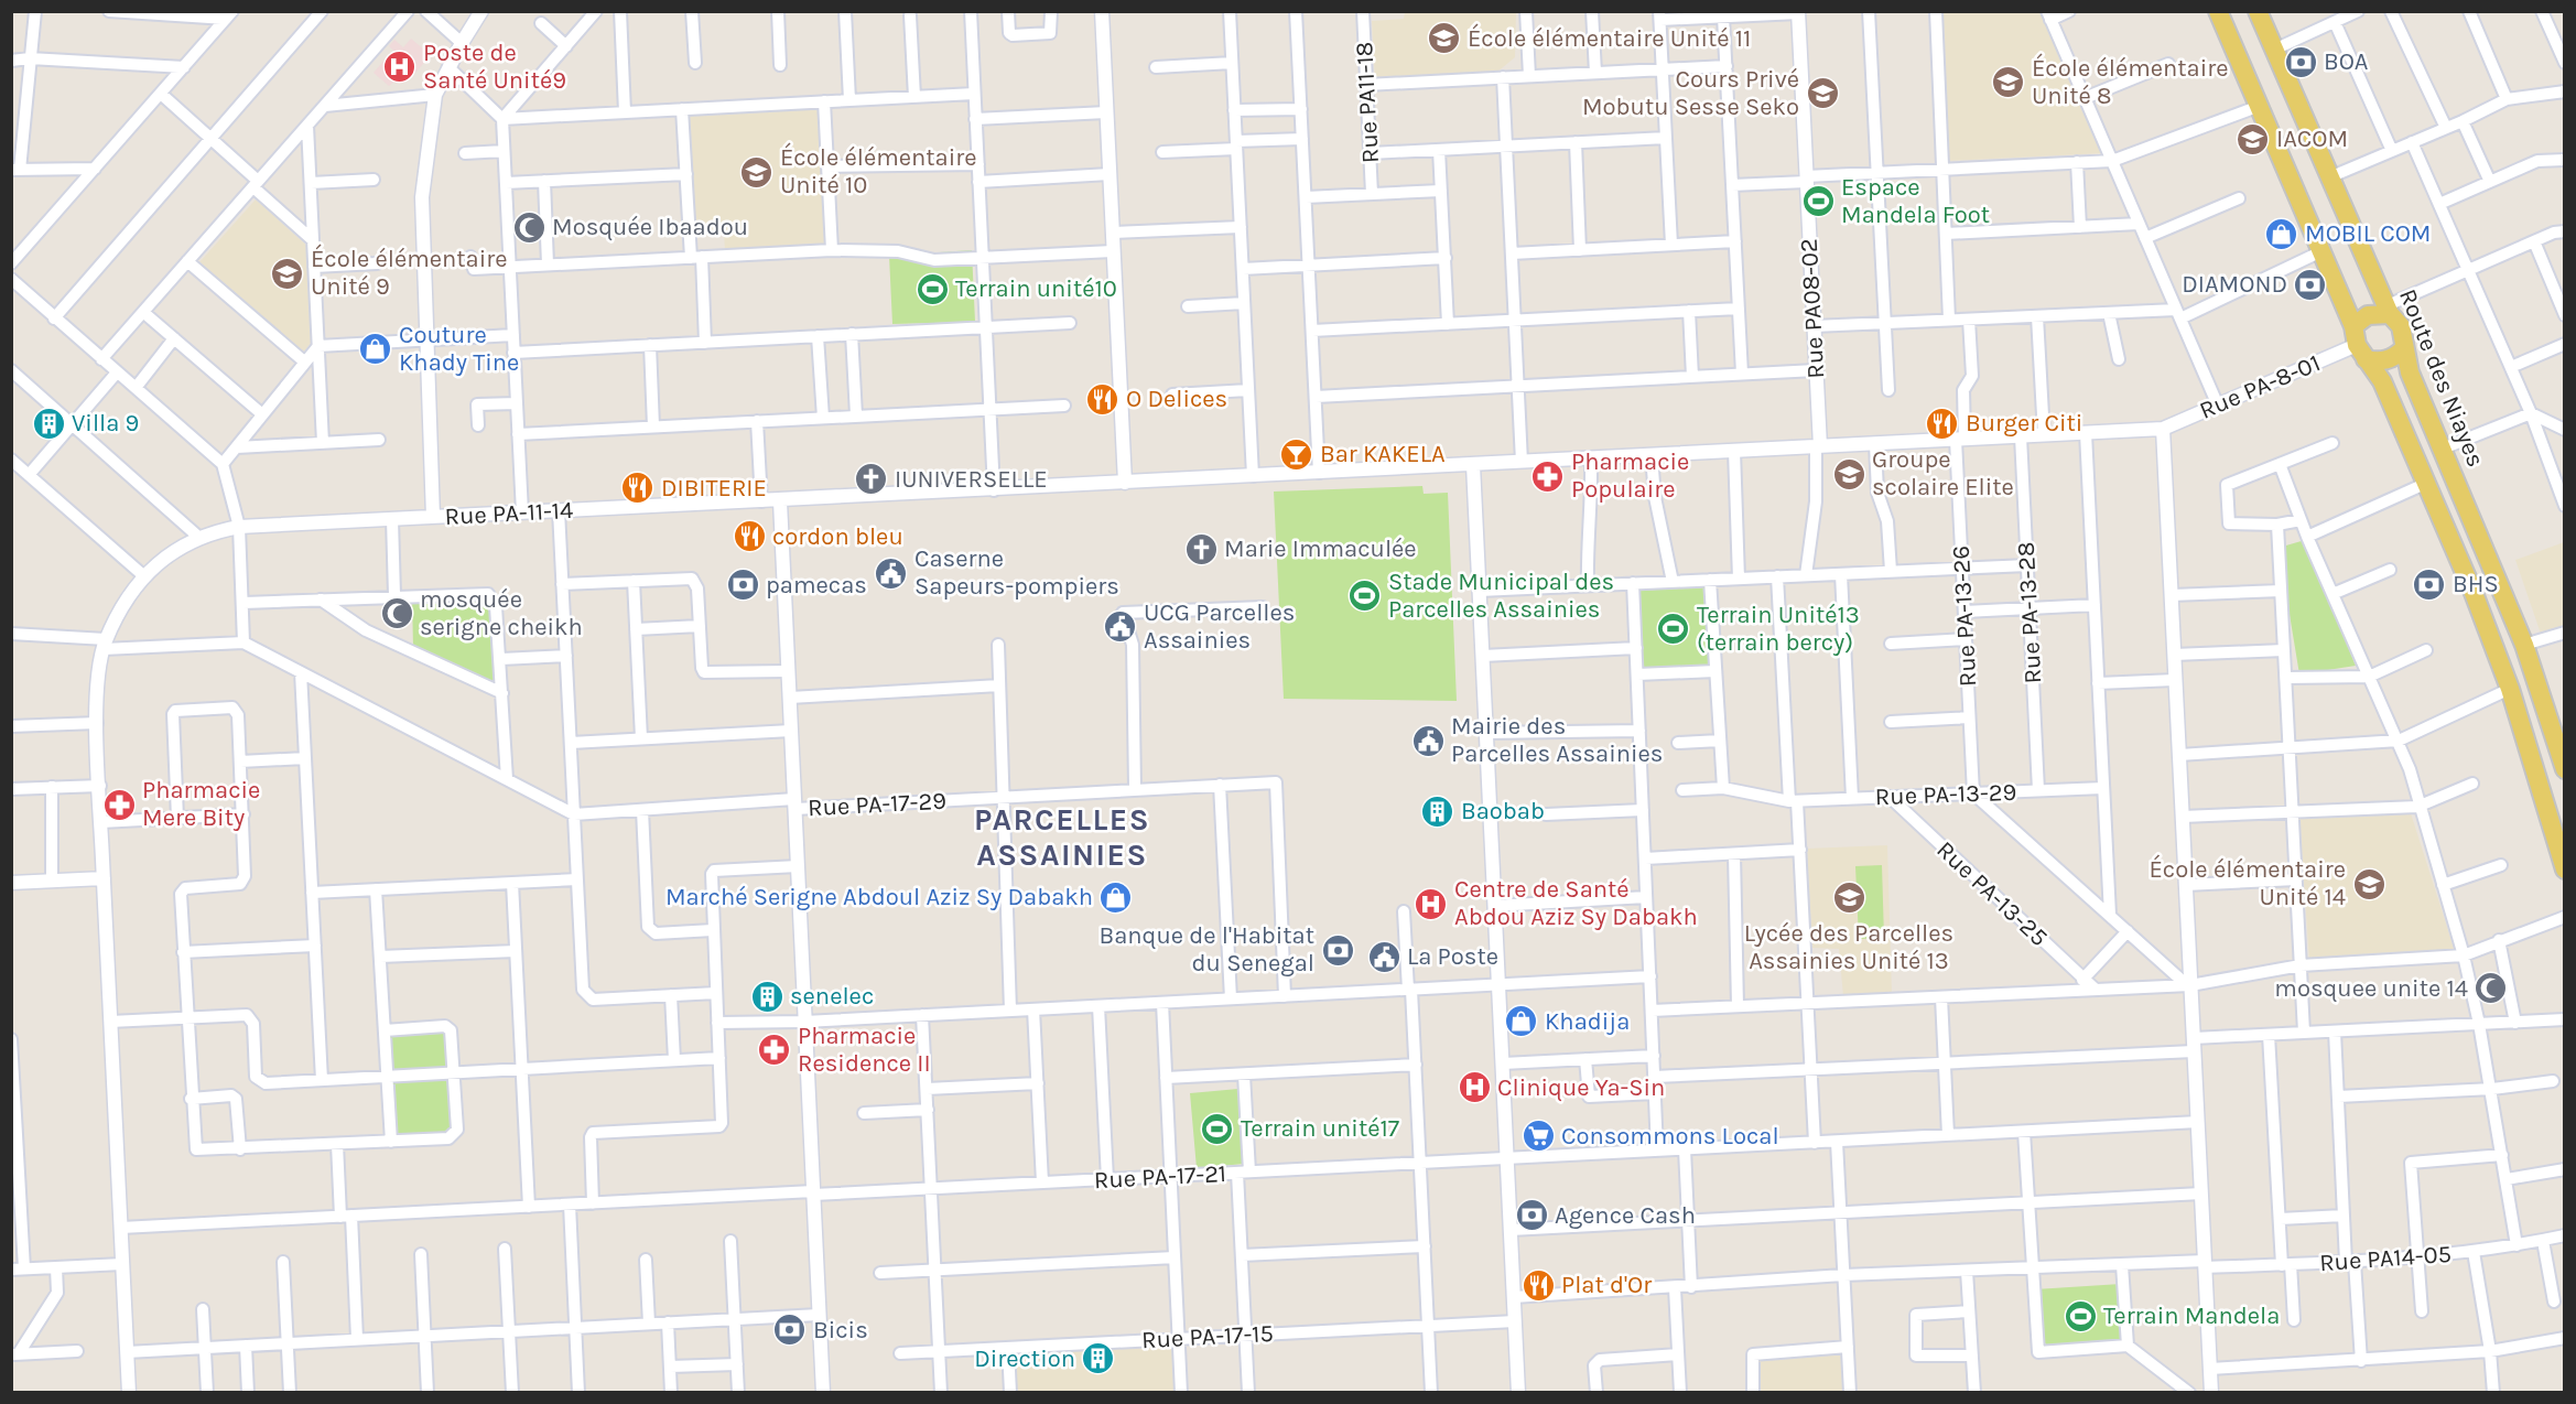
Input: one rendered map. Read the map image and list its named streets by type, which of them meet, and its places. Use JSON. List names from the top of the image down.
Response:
{
  "streets": {
    "main road": ["Route des Niayes"],
    "street": [
      "Rue PA11-18",
      "Rue PA08-02",
      "Rue PA-8-01",
      "Rue PA-11-14",
      "Rue PA-13-28",
      "Rue PA-13-26",
      "Rue PA-13-29",
      "Rue PA-17-29",
      "Rue PA-13-25",
      "Rue PA-17-21",
      "Rue PA14-05",
      "Rue PA-17-15"
    ]
  },
  "crossings": [
    ["Rue PA08-02", "Rue PA-8-01"],
    ["Route des Niayes", "Rue PA-8-01"],
    ["Rue PA-8-01", "Rue PA-11-14"],
    ["Rue PA-8-01", "Rue PA-13-28"],
    ["Rue PA-8-01", "Rue PA-13-26"],
    ["Rue PA-13-28", "Rue PA-13-29"],
    ["Rue PA-13-26", "Rue PA-13-29"],
    ["Rue PA-13-29", "Rue PA-13-25"]
  ],
  "districts": ["PARCELLES ASSAINIES"],
  "places": {
    "school or university": [
      "École élémentaire Unité 11",
      "École élémentaire Unité 8",
      "Cours Privé Mobutu Sesse Seko",
      "IACOM",
      "École élémentaire Unité 10",
      "École élémentaire Unité 9",
      "Groupe scolaire Elite",
      "École élémentaire Unité 14",
      "Lycée des Parcelles Assainies Unité 13"
    ],
    "bank": [
      "BOA",
      "DIAMOND",
      "BHS",
      "pamecas",
      "Banque de l'Habitat du Senegal",
      "Agence Cash",
      "Bicis"
    ],
    "hospital": ["Poste de Santé Unité9", "Centre de Santé Abdou Aziz Sy Dabakh", "Clinique Ya-Sin"],
    "sports": [
      "Espace Mandela Foot",
      "Terrain unité10",
      "Stade Municipal des Parcelles Assainies",
      "Terrain Unité13 (terrain bercy)",
      "Terrain unité17",
      "Terrain Mandela"
    ],
    "mosque": ["Mosquée Ibaadou", "mosquée serigne cheikh", "mosquee unite 14"],
    "shop": [
      "MOBIL COM",
      "Couture Khady Tine",
      "Marché Serigne Abdoul Aziz Sy Dabakh",
      "Khadija"
    ],
    "restaurant": [
      "O Delices",
      "Burger Citi",
      "DIBITERIE",
      "cordon bleu",
      "Plat d'Or"
    ],
    "building": [
      "Villa 9",
      "Baobab",
      "senelec",
      "Direction"
    ],
    "bar": ["Bar KAKELA"],
    "pharmacy": ["Pharmacie Populaire", "Pharmacie Mere Bity", "Pharmacie Residence II"],
    "church": ["IUNIVERSELLE", "Marie Immaculée"],
    "public building": [
      "Caserne Sapeurs-pompiers",
      "UCG Parcelles Assainies",
      "Mairie des Parcelles Assainies",
      "La Poste"
    ],
    "supermarket": ["Consommons Local"]
  }
}
